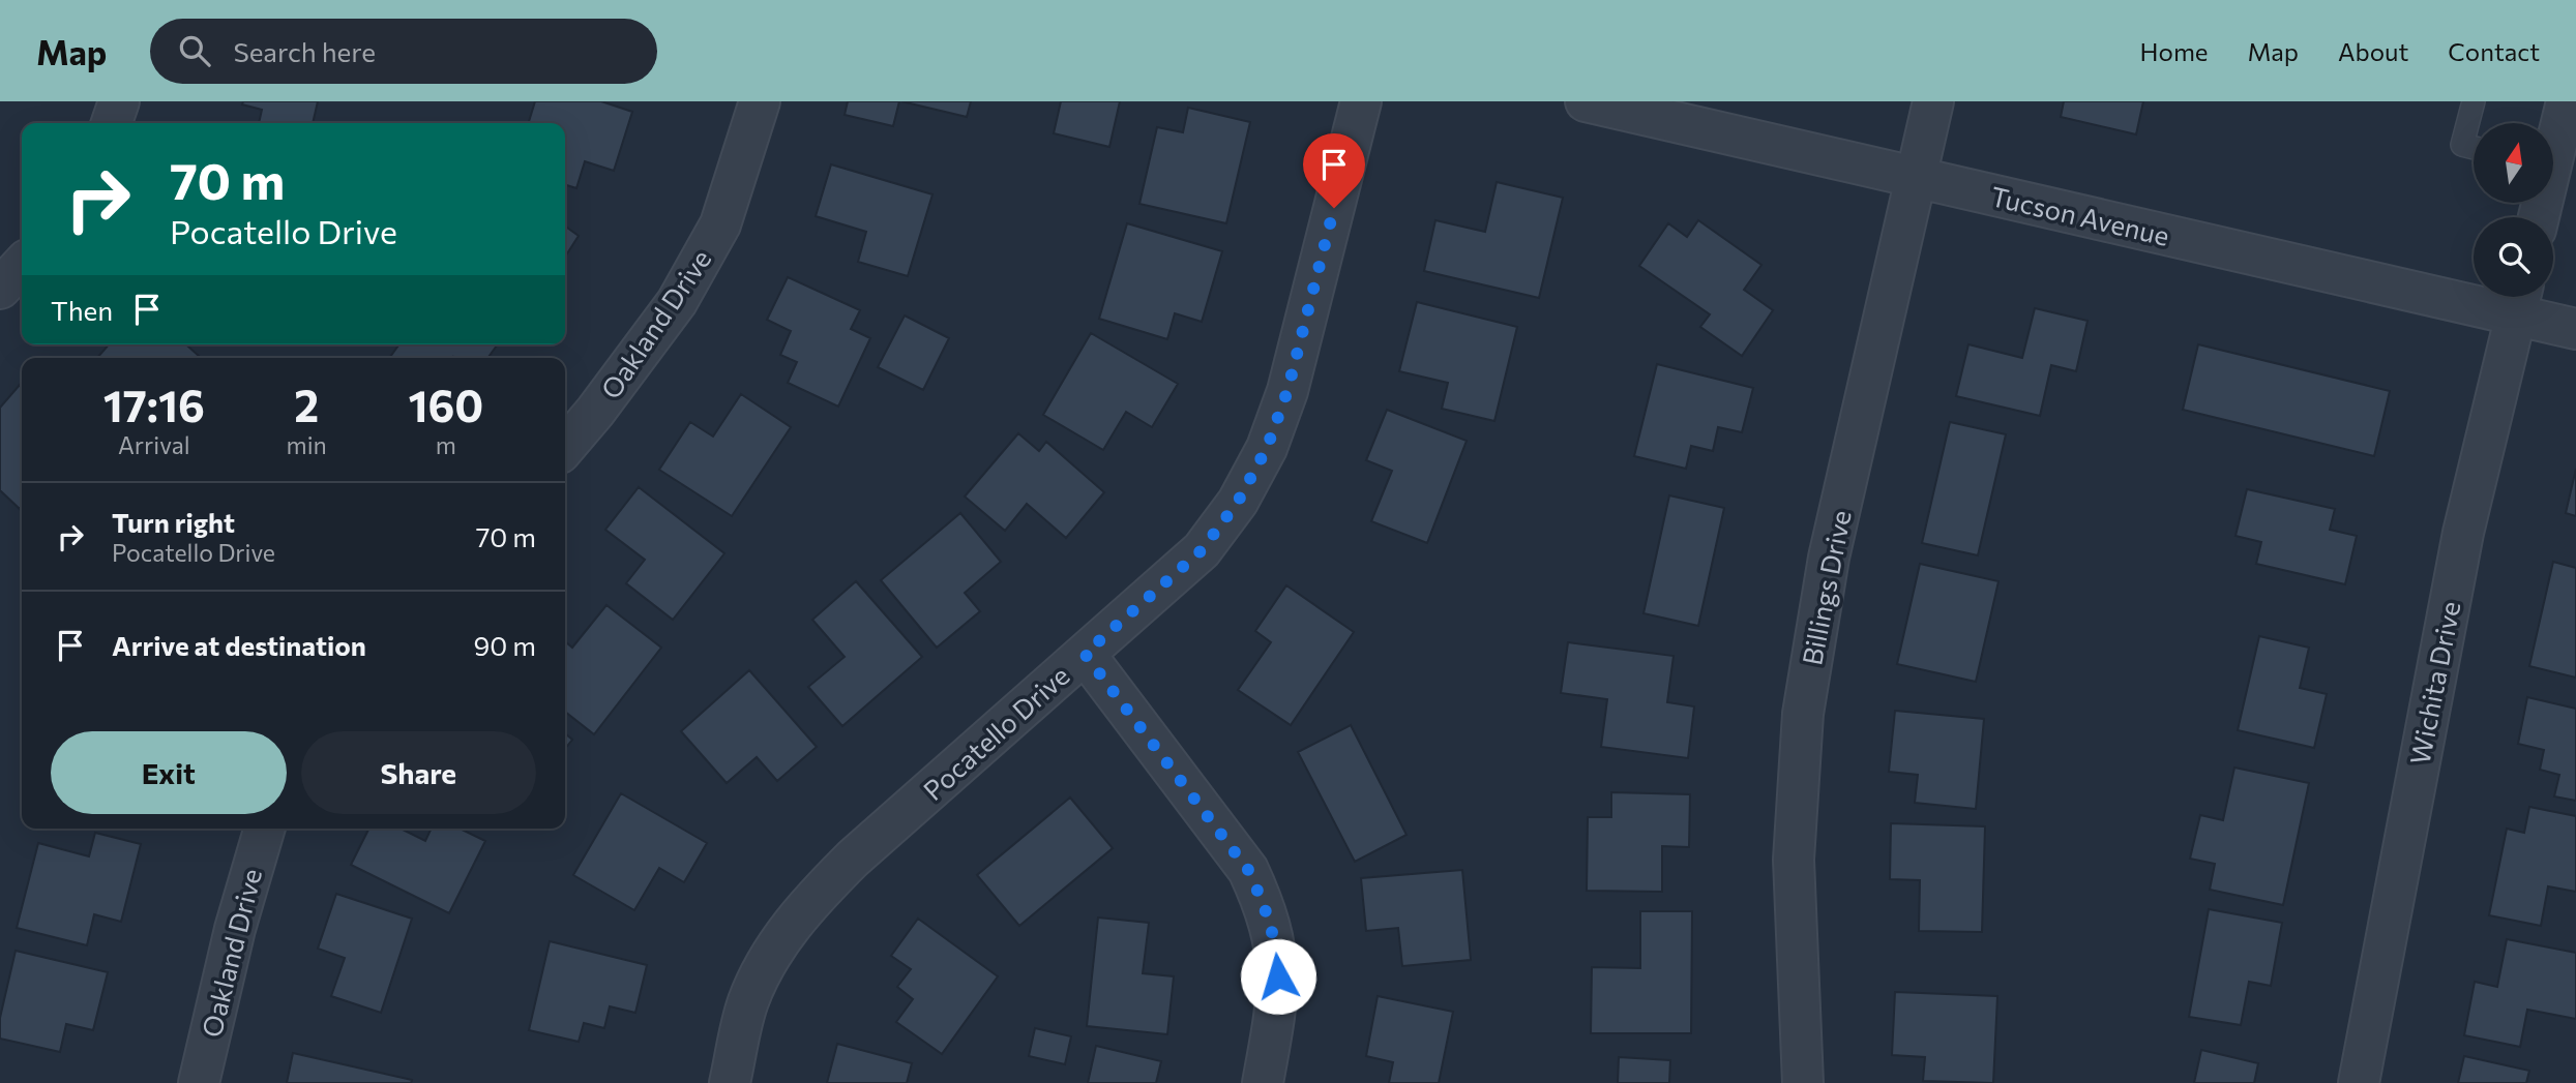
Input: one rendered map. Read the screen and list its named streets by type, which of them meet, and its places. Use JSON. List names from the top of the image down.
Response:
{
  "streets": {
    "street": [
      "Tucson Avenue",
      "Oakland Drive",
      "Billings Drive",
      "Wichita Drive",
      "Pocatello Drive"
    ]
  },
  "crossings": [
    ["Tucson Avenue", "Billings Drive"],
    ["Tucson Avenue", "Wichita Drive"]
  ],
  "north": "top",
  "page": {
    "header": "Map",
    "search": "Search here",
    "nav": [
      "Home",
      "Map",
      "About",
      "Contact"
    ],
    "turn": ["70 m", "Pocatello Drive"],
    "then": "Then",
    "eta": [
      "17:16",
      "Arrival",
      "2",
      "min",
      "160",
      "m"
    ],
    "list": [
      {
        "name": "Turn right",
        "note": "Pocatello Drive",
        "value": "70 m"
      },
      {
        "name": "Arrive at destination",
        "value": "90 m"
      }
    ],
    "buttons": ["Exit", "Share"]
  }
}
